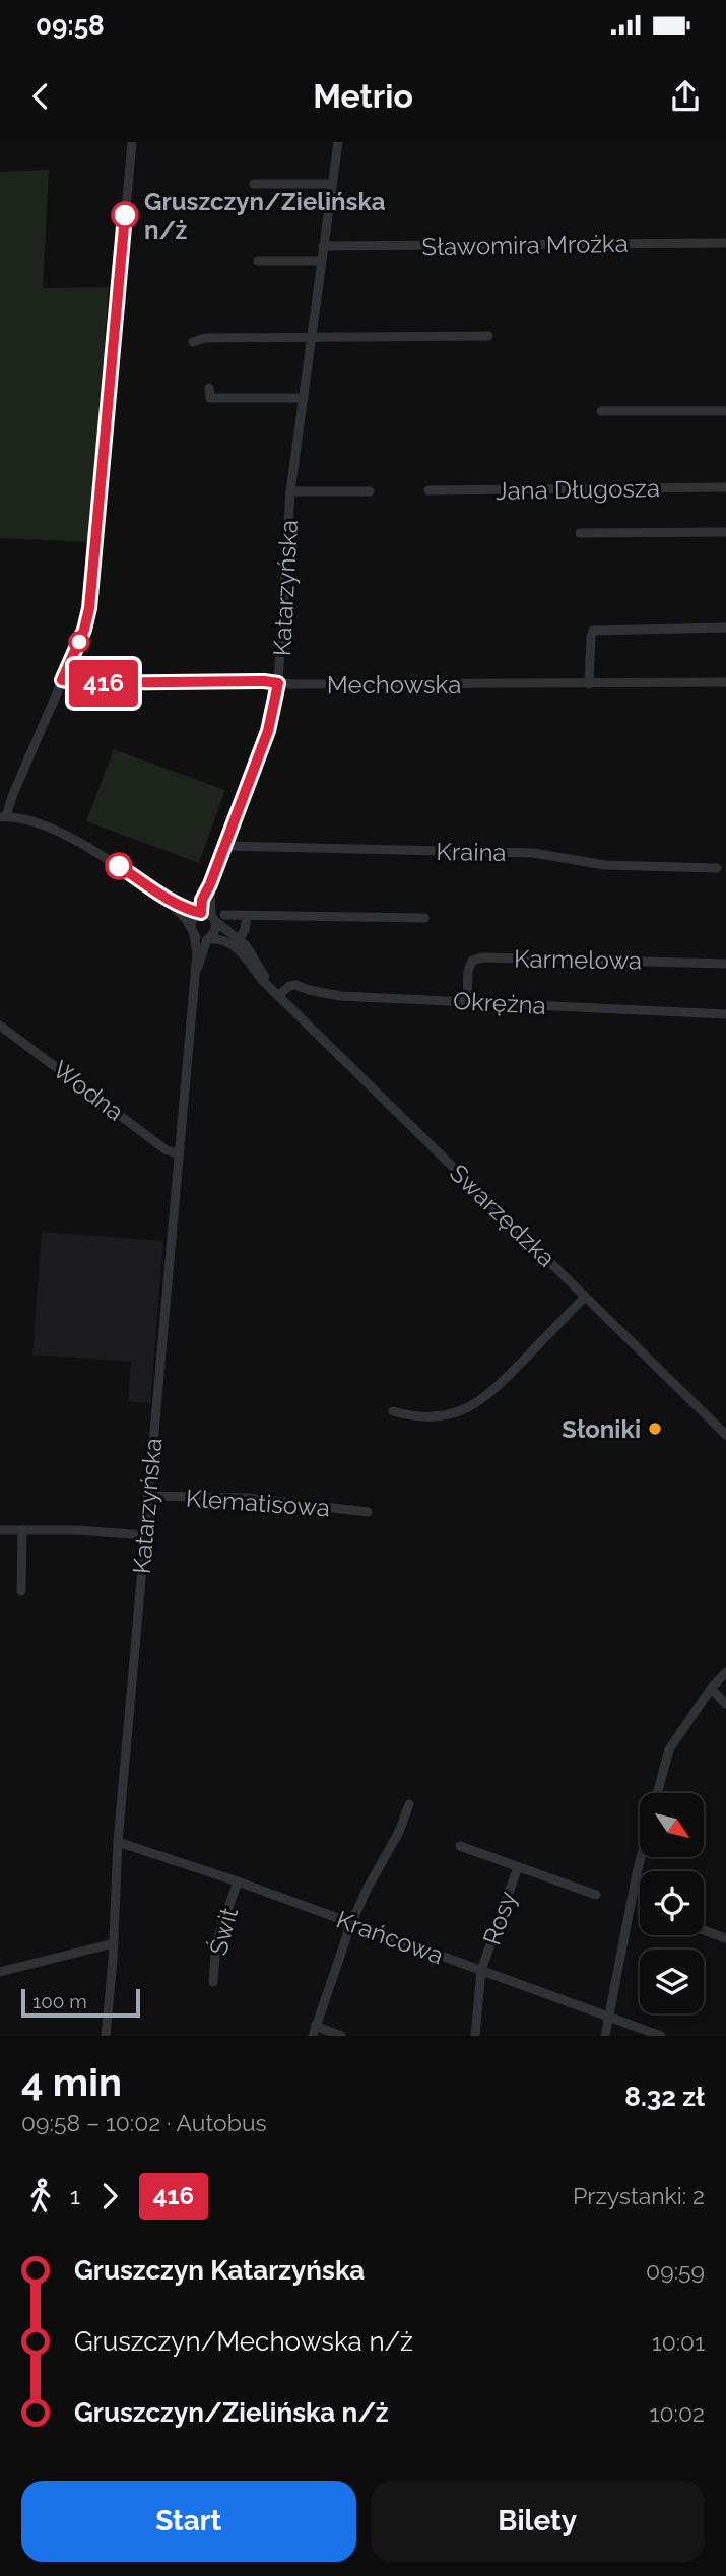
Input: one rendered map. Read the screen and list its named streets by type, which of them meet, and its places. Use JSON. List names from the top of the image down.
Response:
{
  "streets": {
    "street": [
      "Sławomira Mrożka",
      "Jana Długosza",
      "Katarzyńska",
      "Mechowska",
      "Kraina",
      "Karmelowa",
      "Okrężna",
      "Wodna",
      "Swarzędzka",
      "Klematisowa",
      "Rosy",
      "Świt",
      "Krańcowa"
    ]
  },
  "crossings": [
    ["Sławomira Mrożka", "Katarzyńska"],
    ["Katarzyńska", "Mechowska"],
    ["Katarzyńska", "Kraina"],
    ["Katarzyńska", "Wodna"],
    ["Katarzyńska", "Swarzędzka"],
    ["Katarzyńska", "Klematisowa"],
    ["Katarzyńska", "Krańcowa"],
    ["Karmelowa", "Okrężna"],
    ["Okrężna", "Swarzędzka"],
    ["Rosy", "Krańcowa"],
    ["Świt", "Krańcowa"]
  ],
  "places": ["Gruszczyn/Zielińska n/ż", "Słoniki"],
  "lines": ["bus line 416"],
  "scale_bar": "100 m",
  "north": "bottom right",
  "page": {
    "status": "09:58",
    "header": "Metrio",
    "on_map": "416",
    "scale": "100 m",
    "heading": ["4 min", "09:58 – 10:02 · Autobus", "8.32 zł"],
    "legs": ["1", "416", "Przystanki: 2"],
    "list": [
      {
        "name": "Gruszczyn Katarzyńska",
        "value": "09:59"
      },
      {
        "name": "Gruszczyn/Mechowska n/ż",
        "value": "10:01"
      },
      {
        "name": "Gruszczyn/Zielińska n/ż",
        "value": "10:02"
      }
    ],
    "buttons": ["Start", "Bilety"]
  }
}
